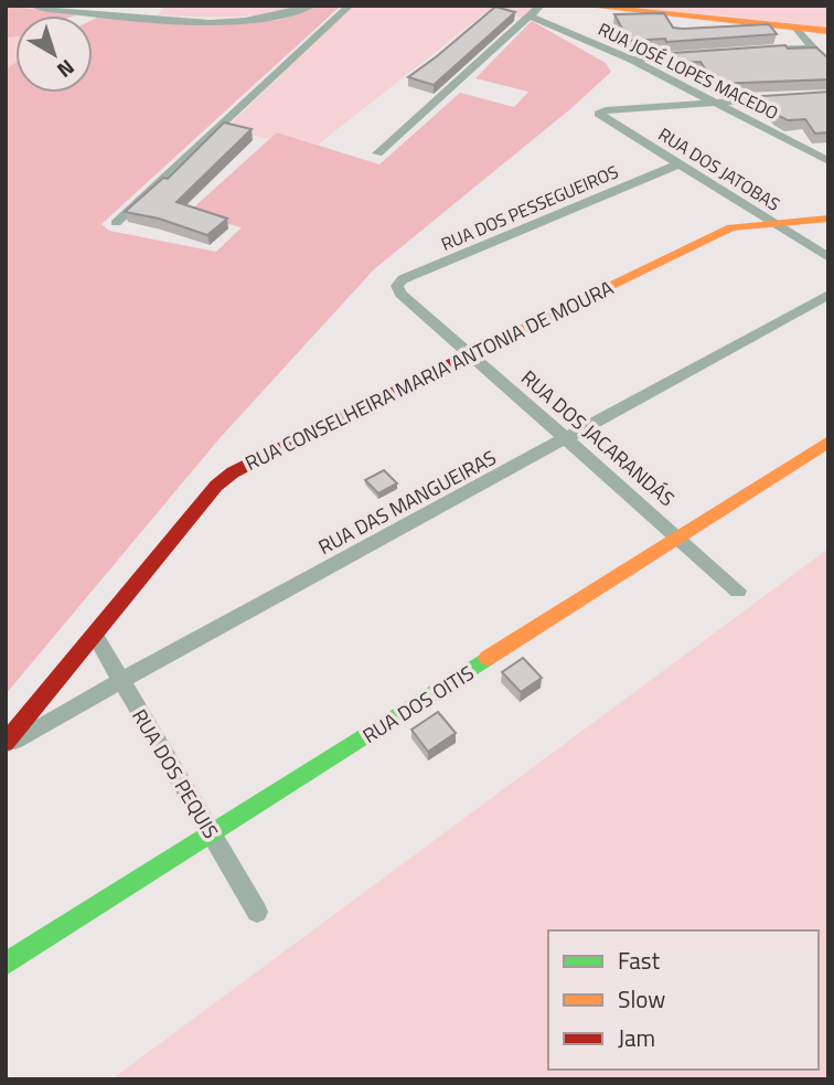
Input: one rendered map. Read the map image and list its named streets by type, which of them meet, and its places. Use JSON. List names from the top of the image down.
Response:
{
  "streets": {
    "street": [
      "RUA JOSÉ LOPES MACEDO",
      "RUA DOS JATOBAS",
      "RUA DOS PESSEGUEIROS",
      "RUA CONSELHEIRA MARIA ANTONIA DE MOURA",
      "RUA DOS JACARANDÁS",
      "RUA DAS MANGUEIRAS",
      "RUA DOS OITIS",
      "RUA DOS PEQUIS"
    ]
  },
  "crossings": [
    ["RUA JOSÉ LOPES MACEDO", "RUA DOS JATOBAS"],
    ["RUA DOS JATOBAS", "RUA DOS PESSEGUEIROS"],
    ["RUA DOS JATOBAS", "RUA CONSELHEIRA MARIA ANTONIA DE MOURA"],
    ["RUA DOS PESSEGUEIROS", "RUA DOS JACARANDÁS"],
    ["RUA CONSELHEIRA MARIA ANTONIA DE MOURA", "RUA DOS JACARANDÁS"],
    ["RUA CONSELHEIRA MARIA ANTONIA DE MOURA", "RUA DAS MANGUEIRAS"],
    ["RUA CONSELHEIRA MARIA ANTONIA DE MOURA", "RUA DOS PEQUIS"],
    ["RUA DOS JACARANDÁS", "RUA DAS MANGUEIRAS"],
    ["RUA DOS JACARANDÁS", "RUA DOS OITIS"],
    ["RUA DAS MANGUEIRAS", "RUA DOS PEQUIS"],
    ["RUA DOS OITIS", "RUA DOS PEQUIS"]
  ],
  "legend": ["Fast", "Slow", "Jam"],
  "north": "bottom right"
}
